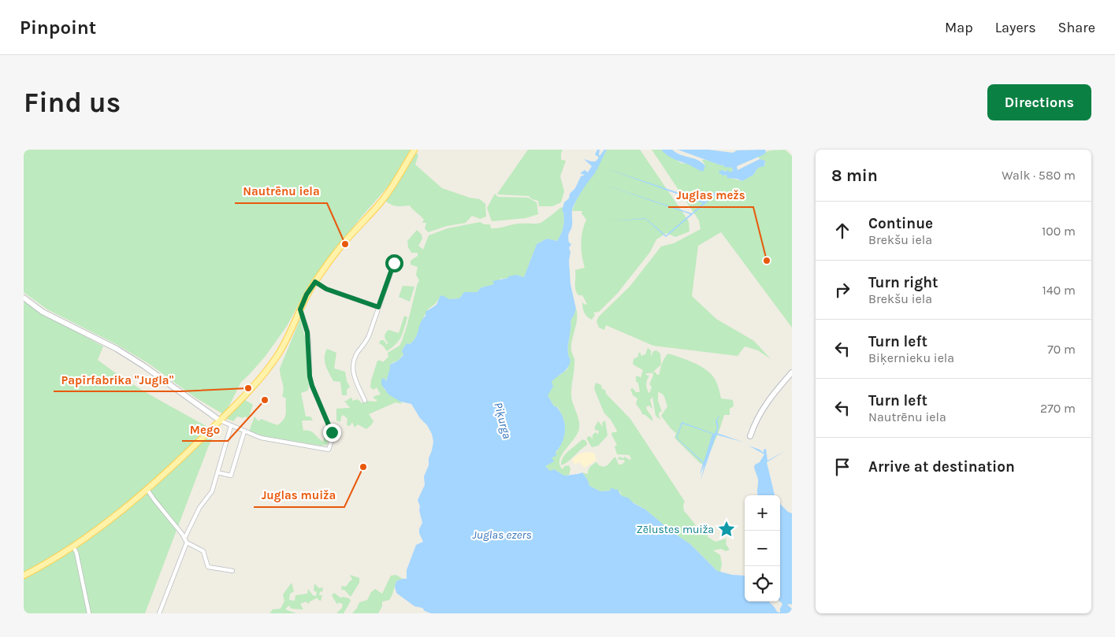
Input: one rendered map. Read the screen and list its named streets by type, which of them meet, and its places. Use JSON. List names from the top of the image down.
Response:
{
  "water": ["Piķurga", "Juglas ezers"],
  "places": {
    "other": [
      "Nautrēnu iela",
      "Juglas mežs",
      "Papīrfabrika \"Jugla\"",
      "Mego",
      "Juglas muiža"
    ],
    "place": ["Zēlustes muiža"]
  },
  "page": {
    "header": "Pinpoint",
    "nav": ["Map", "Layers", "Share"],
    "buttons": "Directions",
    "title": "Find us",
    "heading": ["8 min", "Walk · 580 m"],
    "list": [
      ["Continue", "Brekšu iela", "100 m"],
      ["Turn right", "Brekšu iela", "140 m"],
      ["Turn left", "Biķernieku iela", "70 m"],
      ["Turn left", "Nautrēnu iela", "270 m"],
      "Arrive at destination"
    ],
    "map_buttons": ["+", "−"]
  }
}
